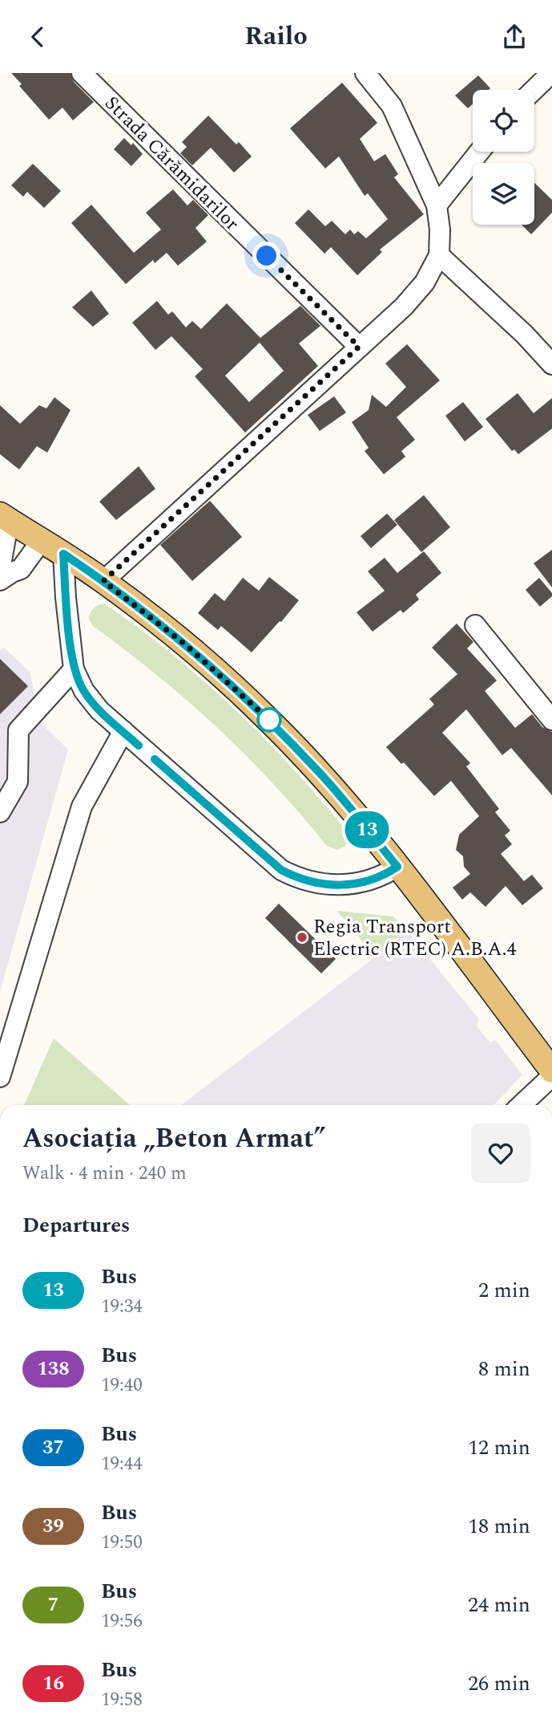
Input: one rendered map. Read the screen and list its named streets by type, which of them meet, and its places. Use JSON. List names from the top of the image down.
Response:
{
  "streets": {
    "street": ["Strada Cărămidarilor"]
  },
  "places": ["Regia Transport Electric (RTEC) A.B.A.4"],
  "lines": ["bus line 13"],
  "page": {
    "header": "Railo",
    "on_map": "13",
    "heading": [
      ["Asociația „Beton Armat”", "Walk · 4 min · 240 m"],
      "Departures"
    ],
    "list": [
      {
        "mark": "13",
        "name": "Bus",
        "note": "19:34",
        "value": "2 min"
      },
      {
        "mark": "138",
        "name": "Bus",
        "note": "19:40",
        "value": "8 min"
      },
      {
        "mark": "37",
        "name": "Bus",
        "note": "19:44",
        "value": "12 min"
      },
      {
        "mark": "39",
        "name": "Bus",
        "note": "19:50",
        "value": "18 min"
      },
      {
        "mark": "7",
        "name": "Bus",
        "note": "19:56",
        "value": "24 min"
      },
      {
        "mark": "16",
        "name": "Bus",
        "note": "19:58",
        "value": "26 min"
      }
    ]
  }
}
